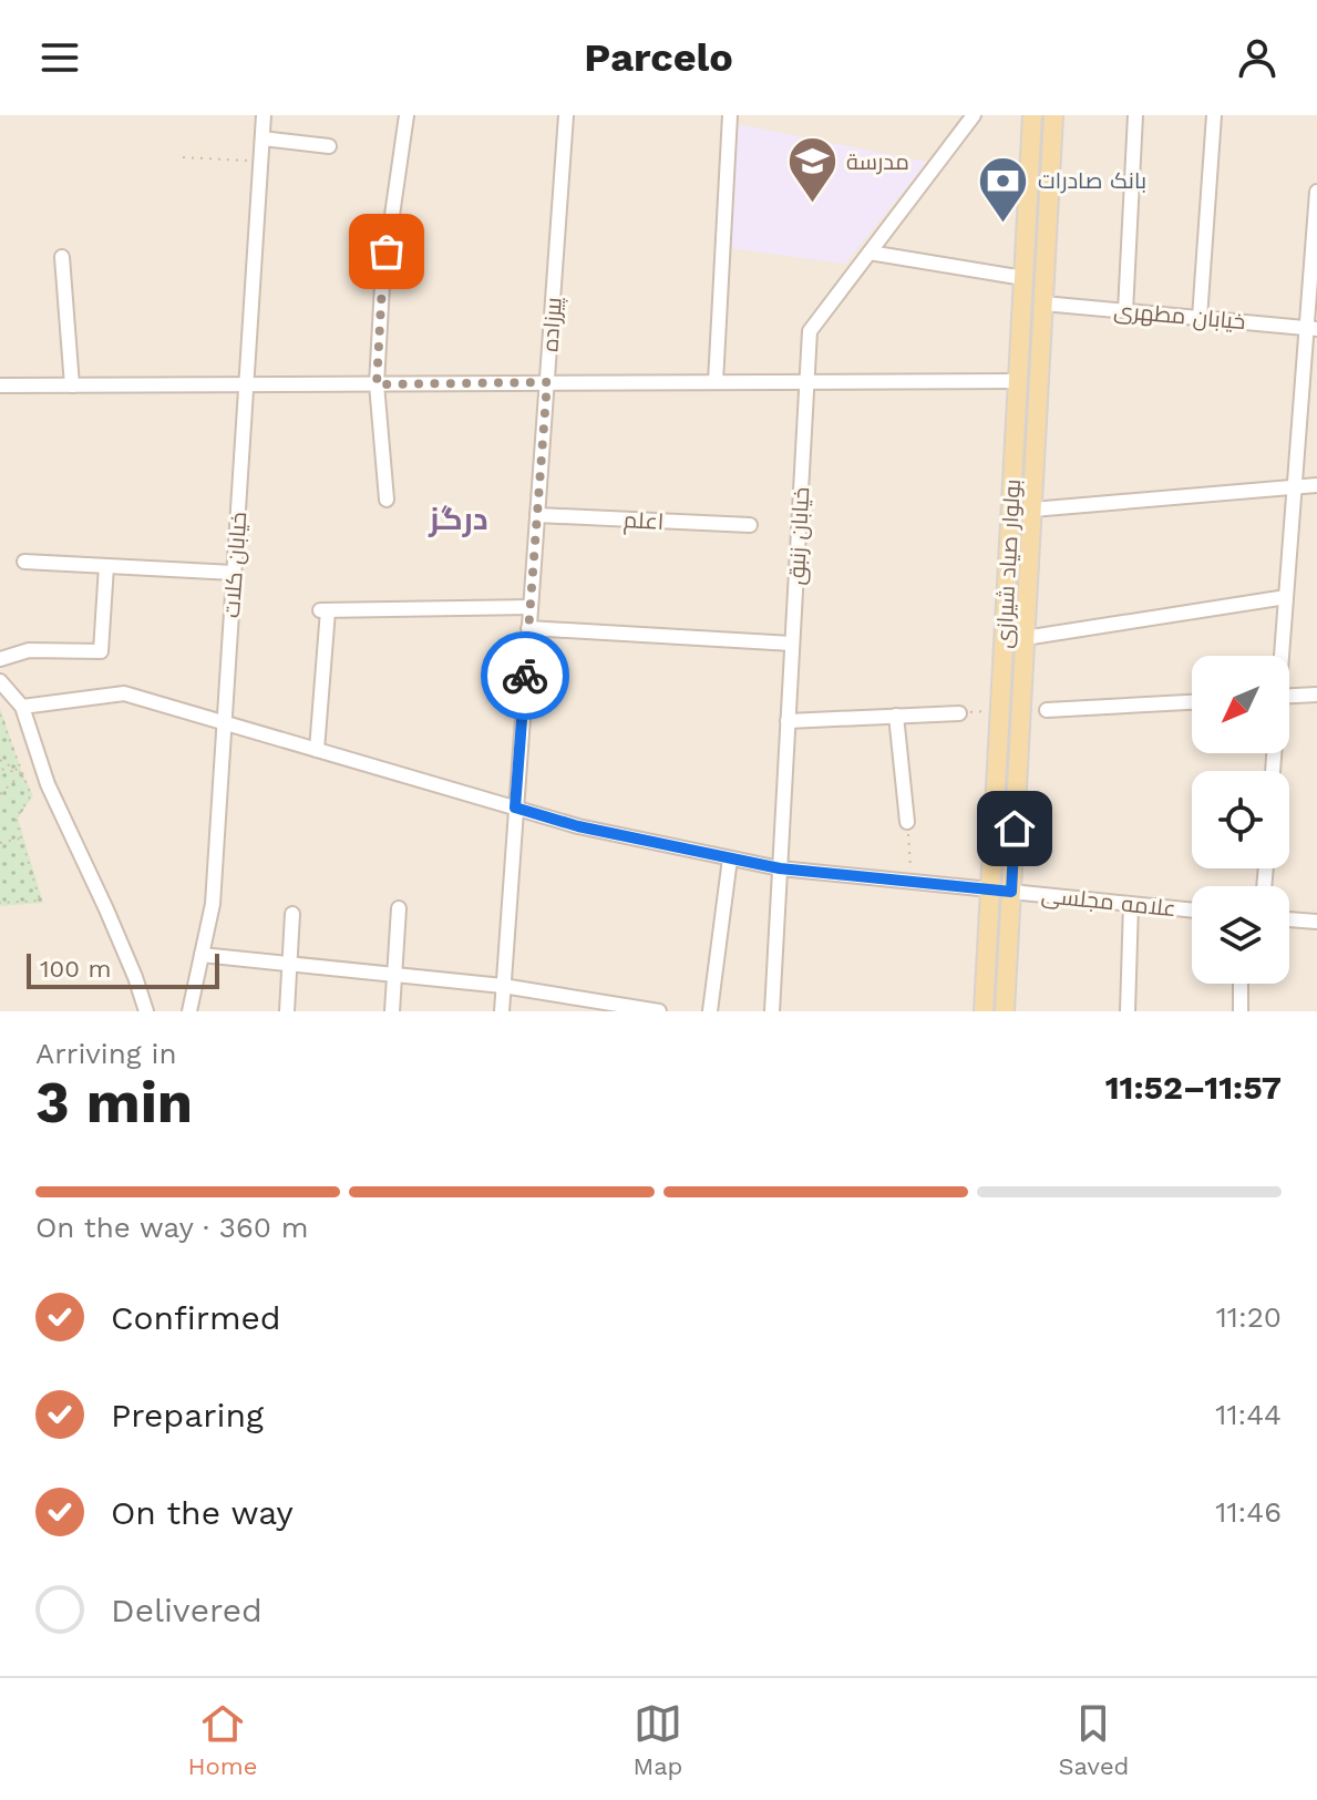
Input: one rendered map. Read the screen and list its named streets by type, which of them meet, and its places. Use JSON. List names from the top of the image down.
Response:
{
  "streets": {
    "main road": ["بولوار صیاد شیرازی"],
    "street": [
      "خیابان مطهری",
      "پیرزاده",
      "اعلم",
      "خیابان زنبق",
      "خیابان کلات",
      "علامه مجلسی"
    ]
  },
  "crossings": [
    ["خیابان مطهری", "بولوار صیاد شیرازی"],
    ["پیرزاده", "اعلم"],
    ["بولوار صیاد شیرازی", "علامه مجلسی"]
  ],
  "districts": ["درگز"],
  "places": {
    "school or university": ["مدرسة"],
    "bank": ["بانک صادرات"]
  },
  "scale_bar": "100 m",
  "north": "bottom left",
  "page": {
    "header": "Parcelo",
    "scale": "100 m",
    "heading": ["3 min", "Arriving in", "11:52–11:57"],
    "bar": "On the way · 360 m",
    "list": [
      ["Confirmed", "11:20"],
      ["Preparing", "11:44"],
      ["On the way", "11:46"],
      "Delivered"
    ],
    "tabs": ["Home", "Map", "Saved"]
  }
}
